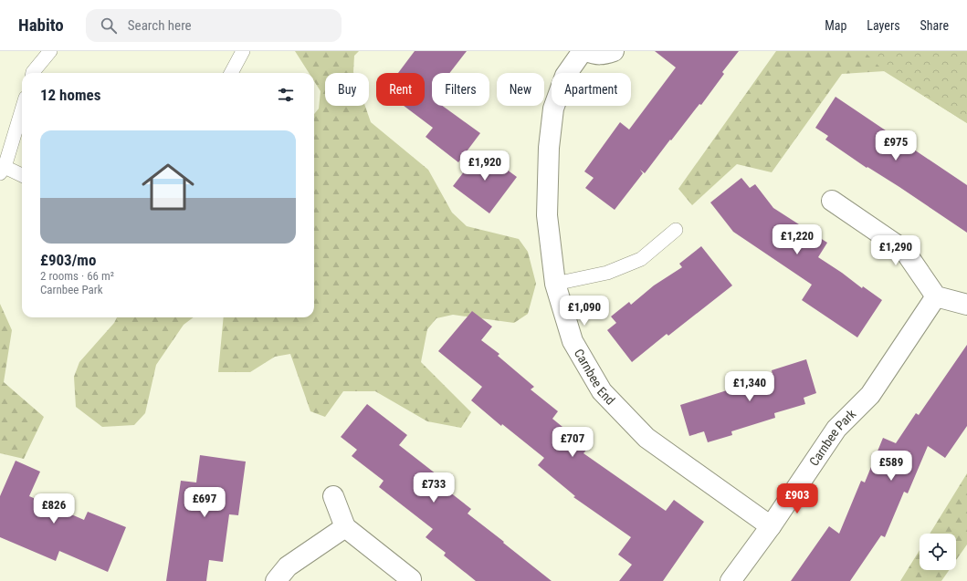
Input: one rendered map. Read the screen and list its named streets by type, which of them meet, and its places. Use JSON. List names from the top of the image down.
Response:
{
  "streets": {
    "street": ["Carnbee End", "Carnbee Park"]
  },
  "crossings": [
    ["Carnbee End", "Carnbee Park"]
  ],
  "page": {
    "header": "Habito",
    "search": "Search here",
    "nav": ["Map", "Layers", "Share"],
    "chip": [
      "Buy",
      "Rent",
      "Filters",
      "New",
      "Apartment"
    ],
    "heading": "12 homes",
    "list": [
      {
        "name": "£903/mo",
        "note": "2 rooms · 66 m² · Carnbee Park"
      }
    ],
    "price": [
      "£975",
      "£1,920",
      "£1,220",
      "£1,290",
      "£1,090",
      "£1,340",
      "£707",
      "£589",
      "£733",
      "£903",
      "£697",
      "£826"
    ]
  }
}
